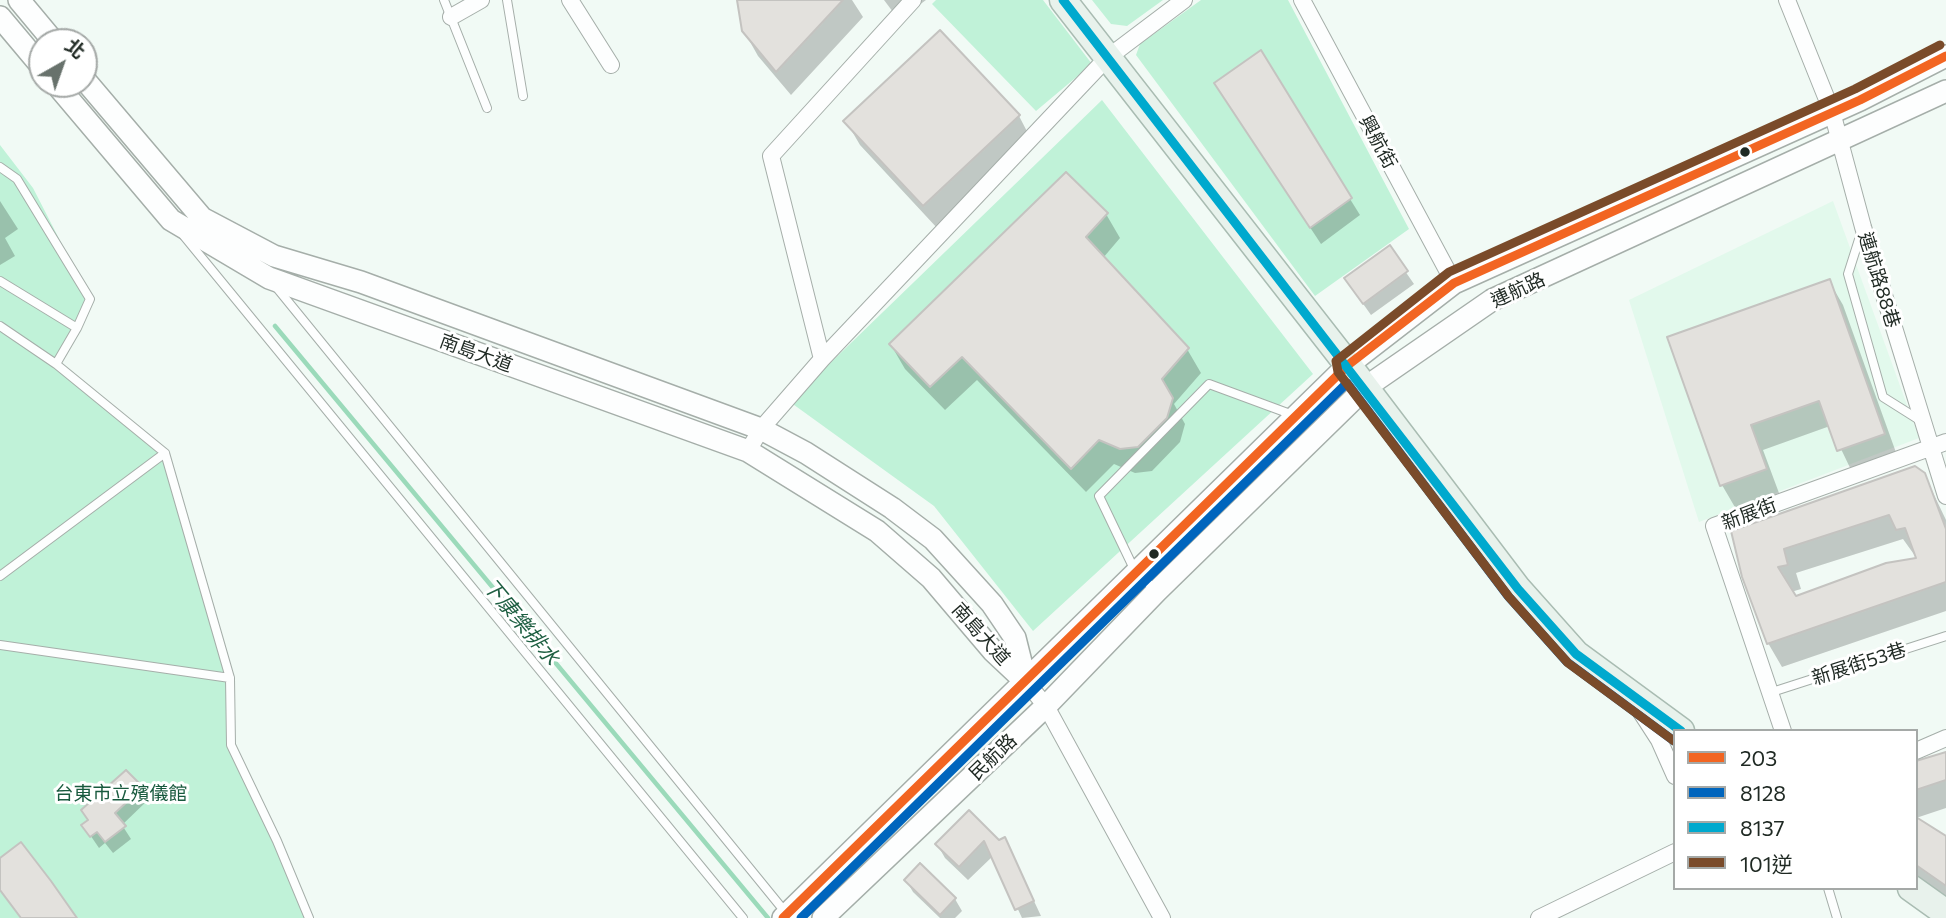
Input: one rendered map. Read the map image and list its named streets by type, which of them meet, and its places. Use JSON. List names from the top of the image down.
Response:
{
  "streets": {
    "street": [
      "興航街",
      "連航路88巷",
      "連航路",
      "南島大道",
      "新展街",
      "民航路"
    ],
    "lane": ["新展街53巷"]
  },
  "crossings": [
    ["興航街", "連航路"],
    ["連航路88巷", "連航路"],
    ["連航路88巷", "新展街"],
    ["連航路", "民航路"],
    ["南島大道", "民航路"],
    ["新展街", "新展街53巷"]
  ],
  "water": ["下康樂排水"],
  "parks": ["台東市立殯儀館"],
  "lines": [
    "transit line 8137",
    "transit line 101逆",
    "transit line 203",
    "transit line 8128"
  ],
  "legend": [
    "203",
    "8128",
    "8137",
    "101逆"
  ],
  "north": "top right"
}
